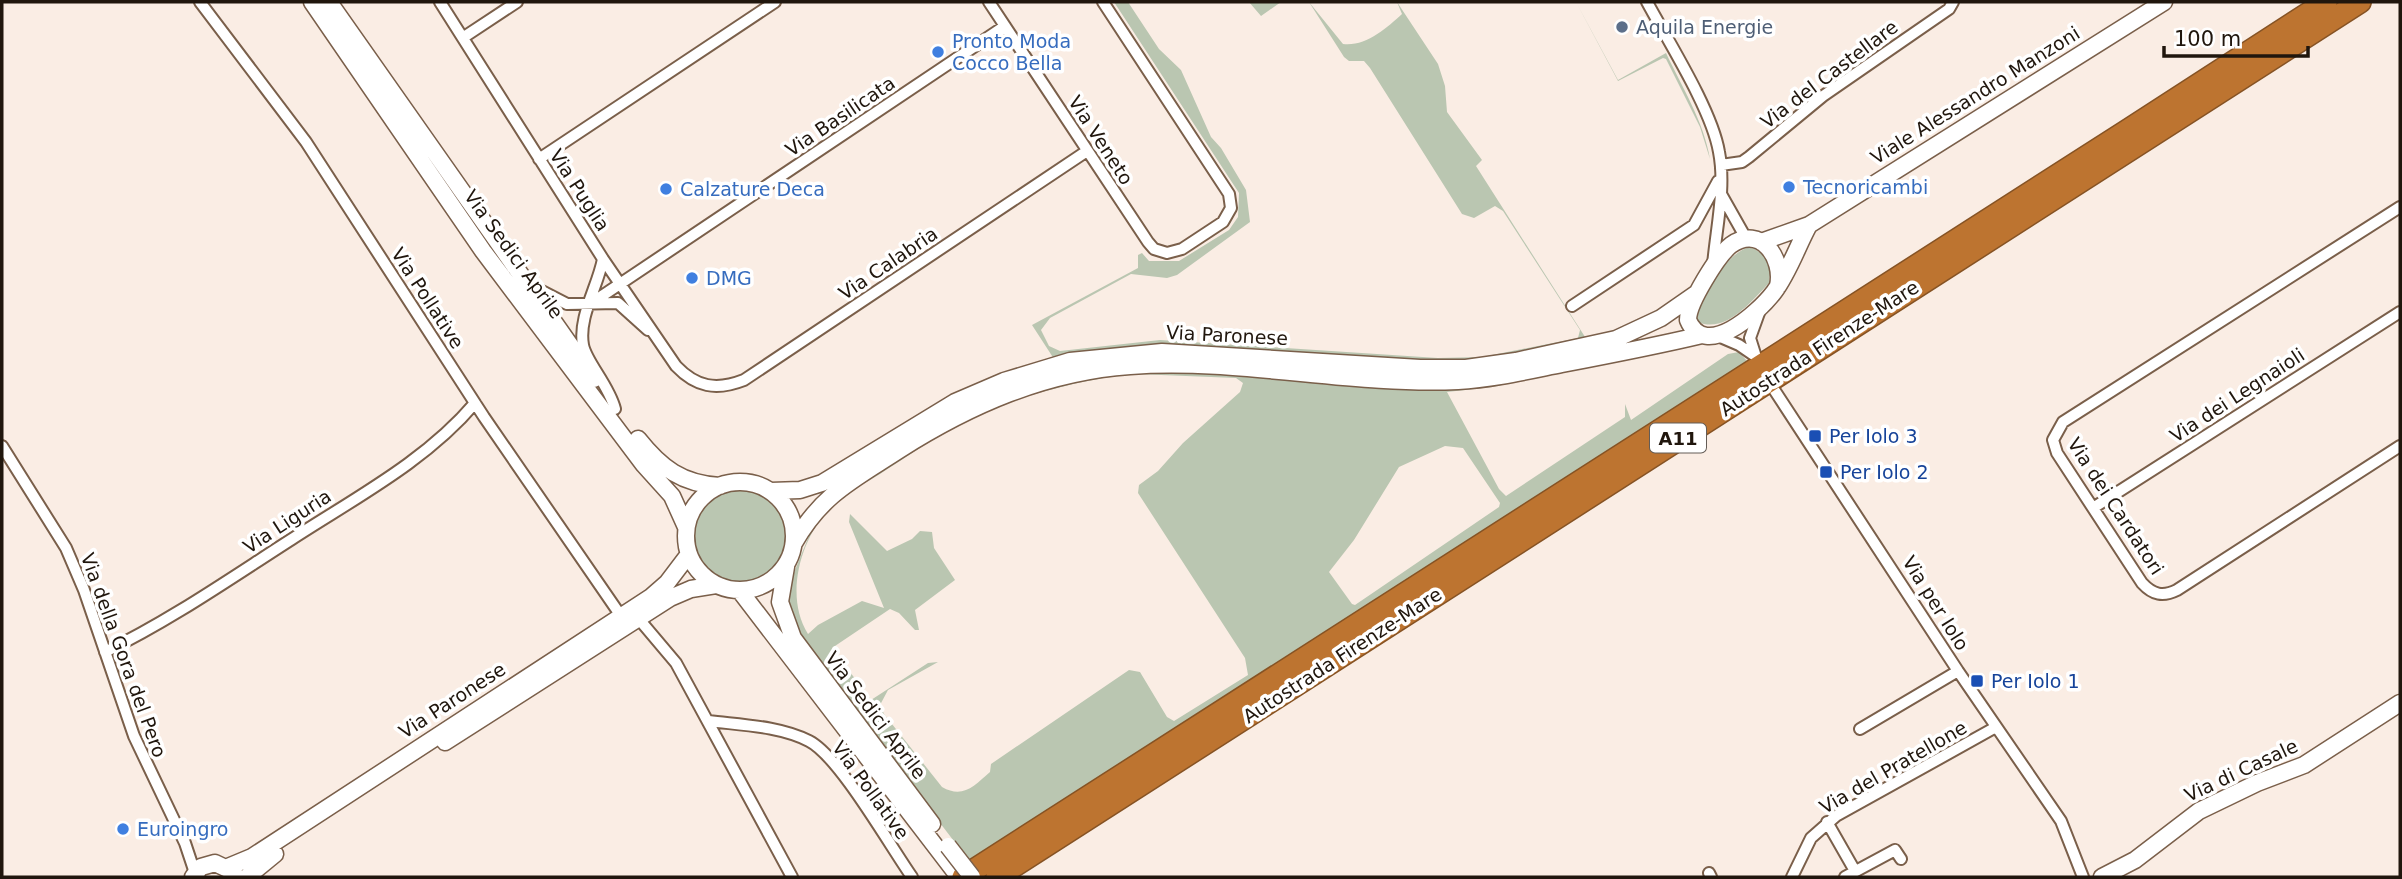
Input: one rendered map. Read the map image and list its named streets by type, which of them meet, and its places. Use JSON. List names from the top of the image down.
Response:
{
  "streets": {
    "highway": ["Autostrada Firenze-Mare", "A11"],
    "main road": [
      "Viale Alessandro Manzoni",
      "Via Sedici Aprile",
      "Via Paronese",
      "Via di Casale"
    ],
    "street": [
      "Via del Castellare",
      "Via Basilicata",
      "Via Veneto",
      "Via Puglia",
      "Via Calabria",
      "Via Pollative",
      "Via dei Legnaioli",
      "Via dei Cardatori",
      "Via Liguria",
      "Via per Iolo",
      "Via della Gora del Pero",
      "Via del Pratellone"
    ]
  },
  "crossings": [
    ["Viale Alessandro Manzoni", "Via Paronese"],
    ["Via Basilicata", "Via Veneto"],
    ["Via Basilicata", "Via Puglia"],
    ["Via Veneto", "Via Calabria"],
    ["Via Puglia", "Via Calabria"],
    ["Via Sedici Aprile", "Via Paronese"],
    ["Via Sedici Aprile", "Autostrada Firenze-Mare"],
    ["Via Pollative", "Via Paronese"],
    ["Via Pollative", "Via Liguria"],
    ["Via Paronese", "Via della Gora del Pero"],
    ["Via dei Legnaioli", "Via dei Cardatori"],
    ["Via Liguria", "Via della Gora del Pero"],
    ["Via per Iolo", "Via del Pratellone"]
  ],
  "places": {
    "other": [
      "Aquila Energie",
      "Pronto Moda Cocco Bella",
      "Tecnoricambi",
      "Calzature Deca",
      "DMG",
      "Euroingro"
    ],
    "transit": ["Per Iolo 3", "Per Iolo 2", "Per Iolo 1"]
  },
  "scale_bar": "100 m"
}
